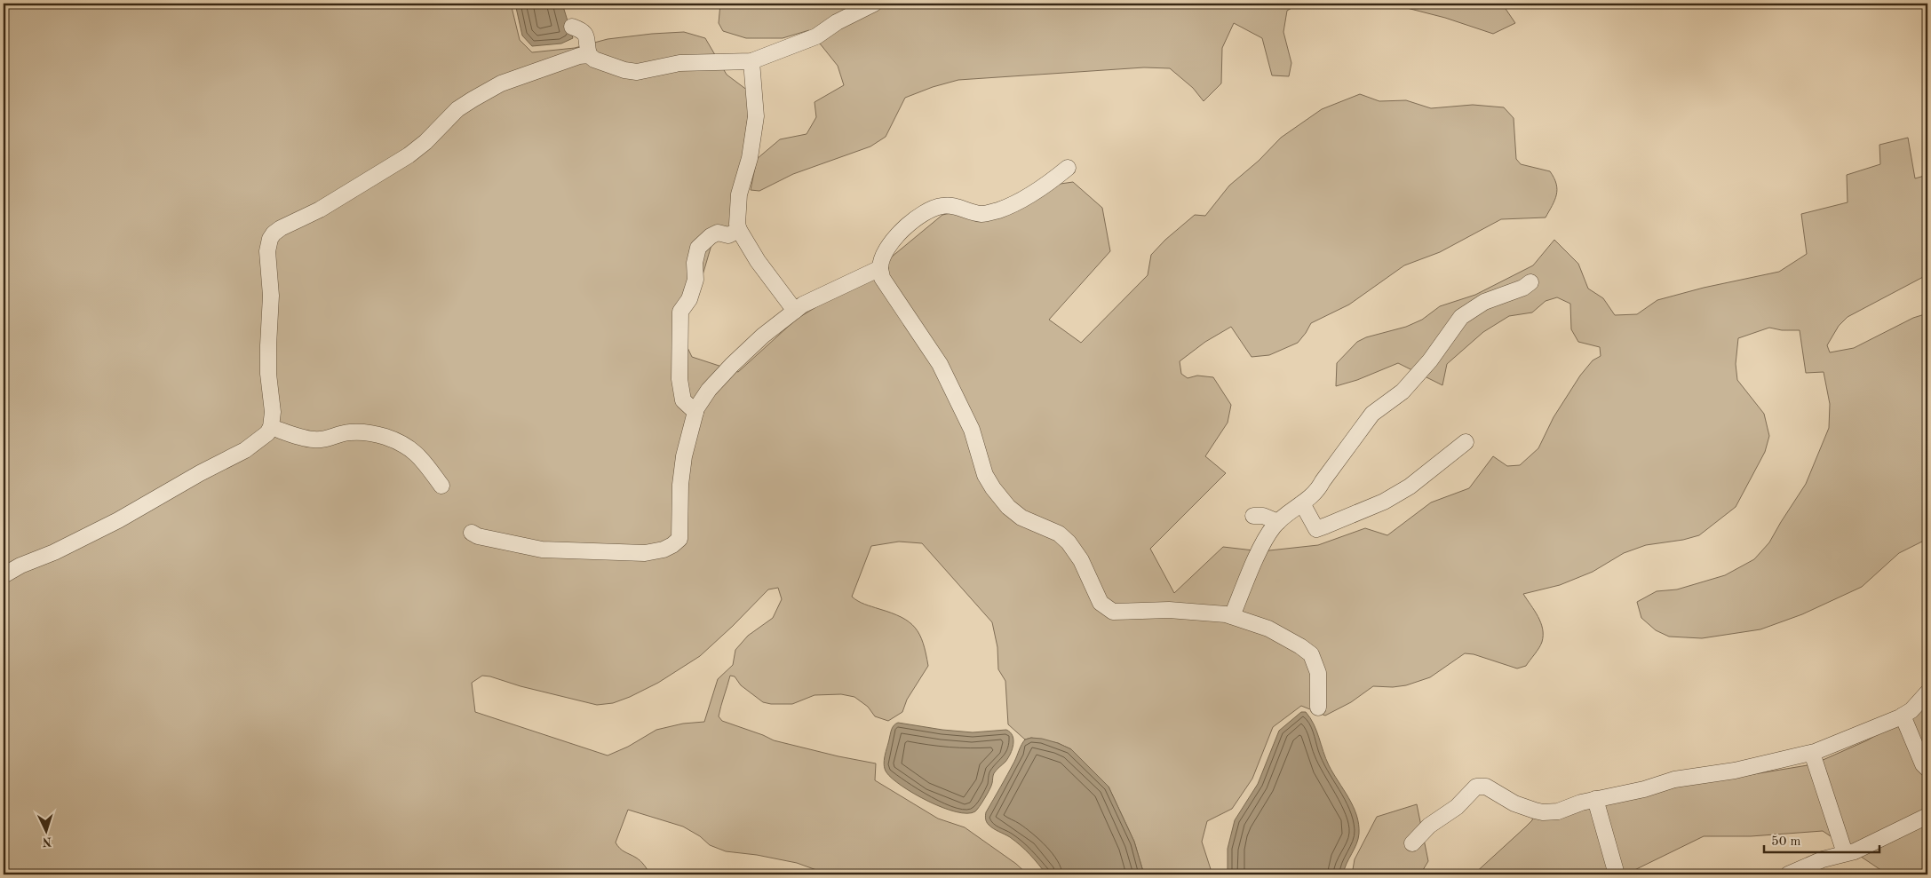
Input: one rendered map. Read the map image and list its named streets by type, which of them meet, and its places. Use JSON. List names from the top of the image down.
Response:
{
  "scale_bar": "50 m",
  "north": "bottom"
}
